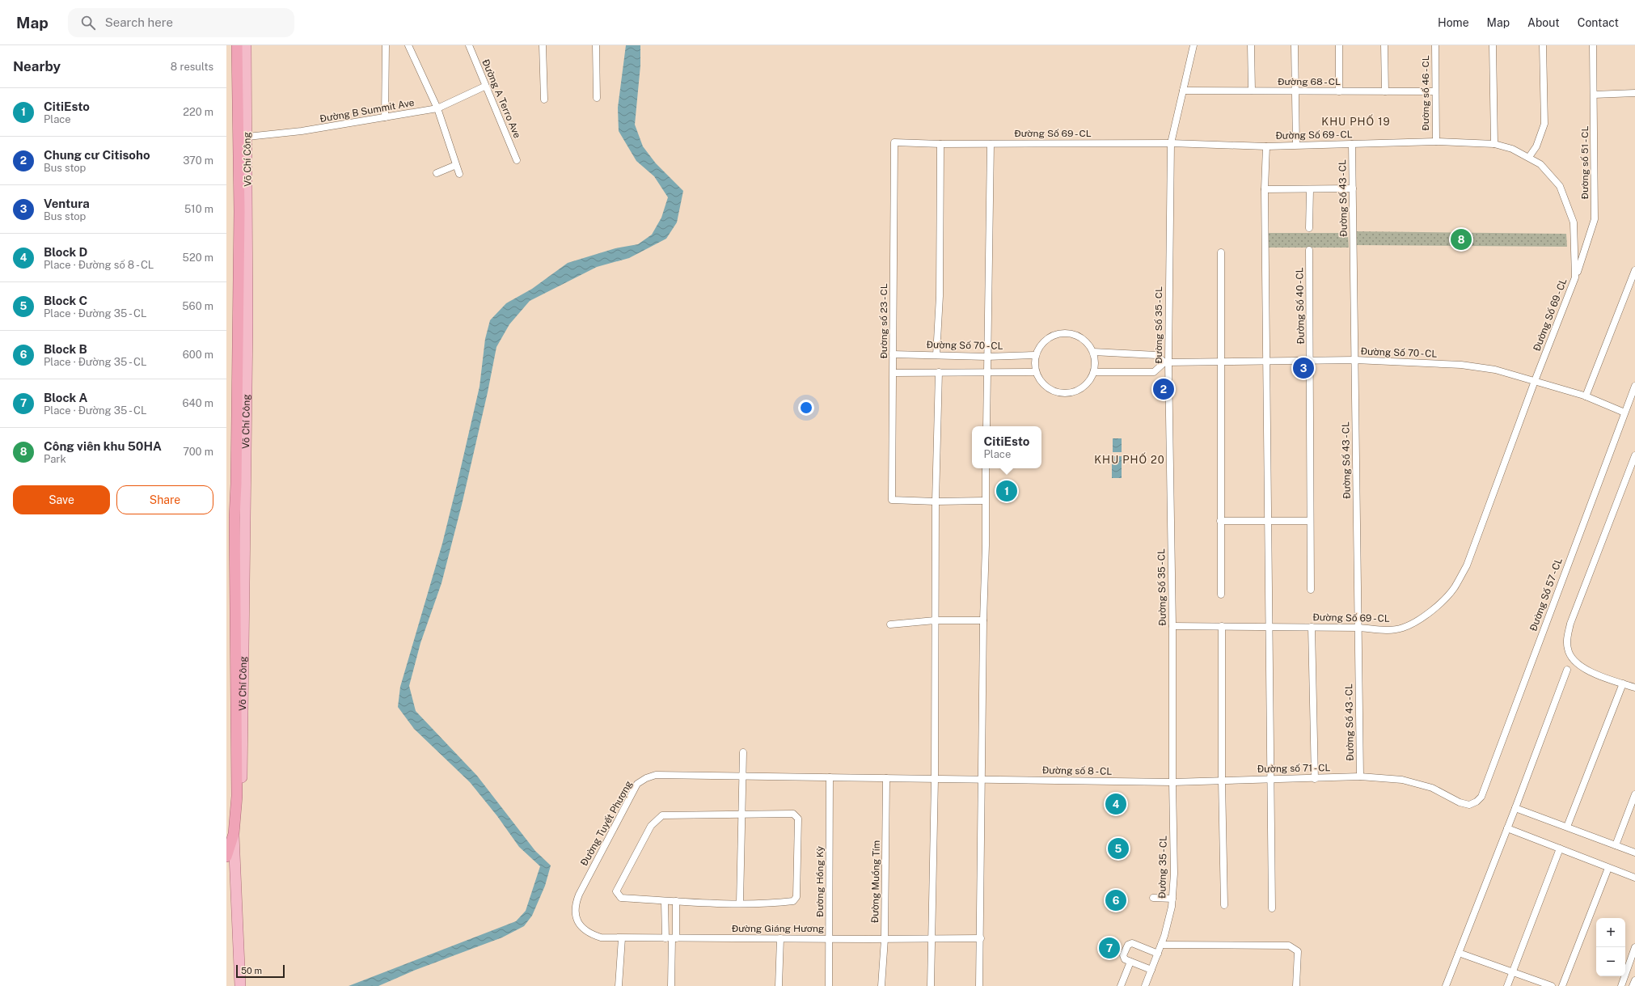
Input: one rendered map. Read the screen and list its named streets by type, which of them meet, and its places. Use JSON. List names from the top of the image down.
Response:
{
  "streets": {
    "highway": ["Võ Chí Công"],
    "street": [
      "Đường 68 - CL",
      "Đường số 46 - CL",
      "Đường A Terro Ave",
      "Đường B Summit Ave",
      "Đường Số 69 - CL",
      "Đường số 51 - CL",
      "Đường Số 43 - CL",
      "Đường Số 40 - CL",
      "Đường số 23 - CL",
      "Đường Số 35 - CL",
      "Đường Số 70 - CL",
      "Đường Số 57 - CL",
      "Đường số 71 - CL",
      "Đường số 8 - CL",
      "Đường Tuyết Phượng",
      "Đường 35 - CL",
      "Đường Hồng Kỳ",
      "Đường Muồng Tím",
      "Đường Giáng Hương"
    ]
  },
  "crossings": [
    ["Đường 68 - CL", "Đường số 46 - CL"],
    ["Đường 68 - CL", "Đường Số 35 - CL"],
    ["Đường số 46 - CL", "Đường Số 69 - CL"],
    ["Đường A Terro Ave", "Đường B Summit Ave"],
    ["Đường B Summit Ave", "Võ Chí Công"],
    ["Đường Số 69 - CL", "Đường số 51 - CL"],
    ["Đường Số 69 - CL", "Đường Số 43 - CL"],
    ["Đường Số 69 - CL", "Đường số 23 - CL"],
    ["Đường Số 69 - CL", "Đường Số 35 - CL"],
    ["Đường Số 69 - CL", "Đường Số 70 - CL"],
    ["Đường Số 43 - CL", "Đường Số 70 - CL"],
    ["Đường Số 43 - CL", "Đường số 71 - CL"],
    ["Đường Số 40 - CL", "Đường Số 70 - CL"],
    ["Đường số 23 - CL", "Đường Số 70 - CL"],
    ["Đường Số 35 - CL", "Đường Số 70 - CL"],
    ["Đường Số 35 - CL", "Đường số 71 - CL"],
    ["Đường Số 35 - CL", "Đường số 8 - CL"],
    ["Đường Số 35 - CL", "Đường 35 - CL"],
    ["Đường Số 70 - CL", "Đường Số 57 - CL"],
    ["Đường Số 57 - CL", "Đường số 71 - CL"],
    ["Đường số 71 - CL", "Đường số 8 - CL"],
    ["Đường số 71 - CL", "Đường 35 - CL"],
    ["Đường số 8 - CL", "Đường Tuyết Phượng"],
    ["Đường số 8 - CL", "Đường 35 - CL"],
    ["Đường Tuyết Phượng", "Đường Hồng Kỳ"],
    ["Đường Tuyết Phượng", "Đường Muồng Tím"],
    ["Đường Tuyết Phượng", "Đường Giáng Hương"],
    ["Đường Hồng Kỳ", "Đường Giáng Hương"],
    ["Đường Muồng Tím", "Đường Giáng Hương"]
  ],
  "districts": ["KHU PHỐ 19", "KHU PHỐ 20"],
  "scale_bar": "50 m",
  "page": {
    "header": "Map",
    "search": "Search here",
    "nav": [
      "Home",
      "Map",
      "About",
      "Contact"
    ],
    "heading": ["Nearby", "8 results"],
    "list": [
      {
        "mark": "1",
        "name": "CitiEsto",
        "note": "Place",
        "value": "220 m"
      },
      {
        "mark": "2",
        "name": "Chung cư Citisoho",
        "note": "Bus stop",
        "value": "370 m"
      },
      {
        "mark": "3",
        "name": "Ventura",
        "note": "Bus stop",
        "value": "510 m"
      },
      {
        "mark": "4",
        "name": "Block D",
        "note": "Place · Đường số 8 - CL",
        "value": "520 m"
      },
      {
        "mark": "5",
        "name": "Block C",
        "note": "Place · Đường 35 - CL",
        "value": "560 m"
      },
      {
        "mark": "6",
        "name": "Block B",
        "note": "Place · Đường 35 - CL",
        "value": "600 m"
      },
      {
        "mark": "7",
        "name": "Block A",
        "note": "Place · Đường 35 - CL",
        "value": "640 m"
      },
      {
        "mark": "8",
        "name": "Công viên khu 50HA",
        "note": "Park",
        "value": "700 m"
      }
    ],
    "pins": [
      "8",
      "3",
      "2",
      "1",
      "4",
      "5",
      "6",
      "7"
    ],
    "popup": ["CitiEsto", "Place"],
    "buttons": ["Save", "Share"],
    "map_buttons": ["+", "−"],
    "scale": "50 m"
  }
}
